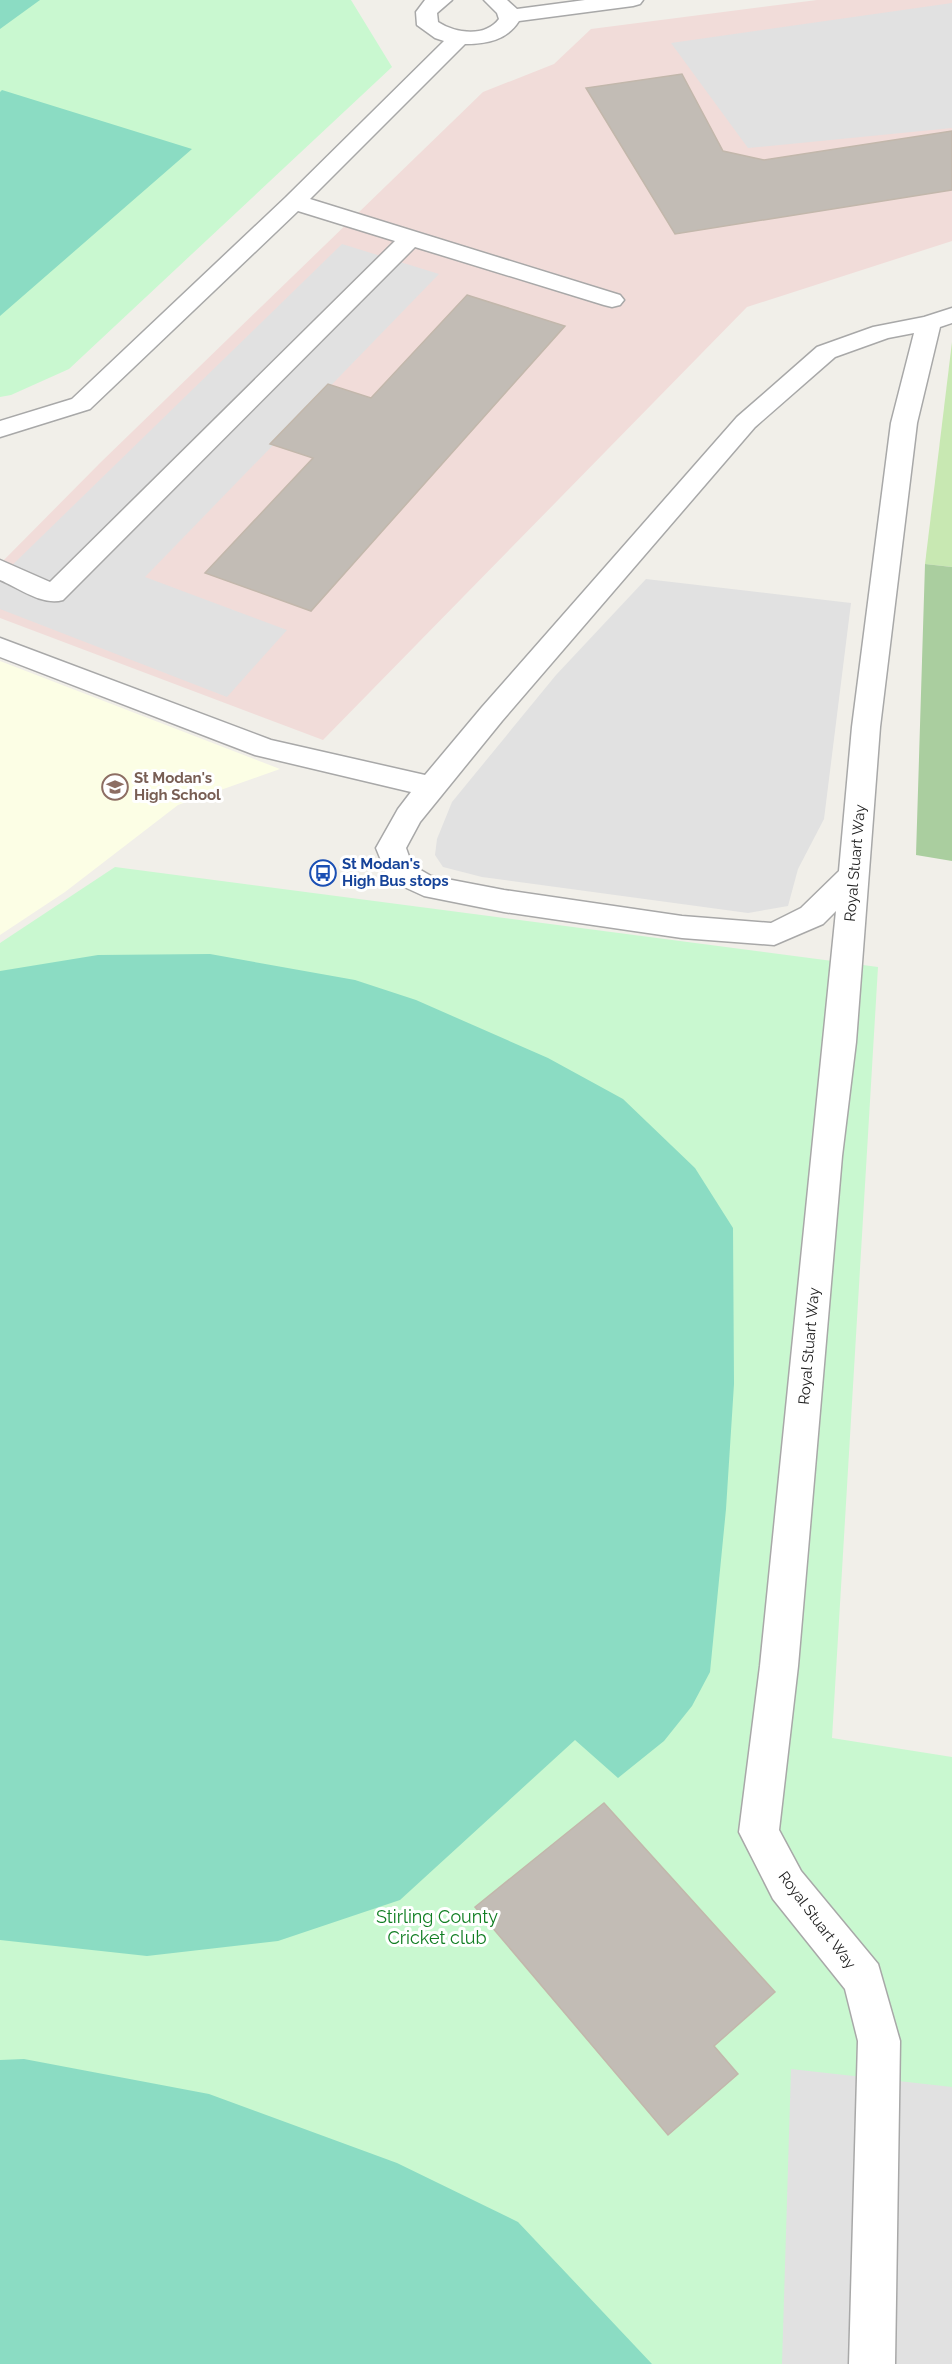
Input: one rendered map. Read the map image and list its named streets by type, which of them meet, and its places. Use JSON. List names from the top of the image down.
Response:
{
  "streets": {
    "street": ["Royal Stuart Way"]
  },
  "parks": ["Stirling County Cricket club"],
  "places": {
    "school or university": ["St Modan's High School"],
    "bus stop": ["St Modan's High Bus stops"]
  }
}
